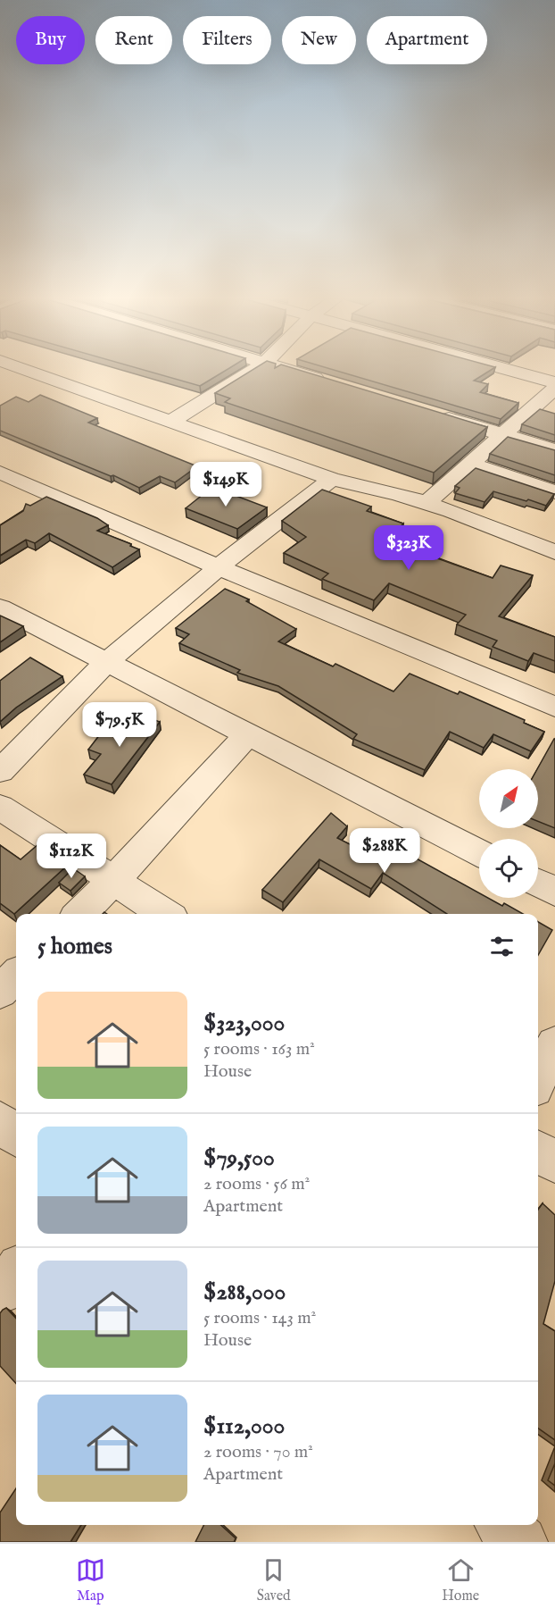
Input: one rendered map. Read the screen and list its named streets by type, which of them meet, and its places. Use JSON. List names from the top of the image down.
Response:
{
  "north": "top right",
  "page": {
    "chip": [
      "Buy",
      "Rent",
      "Filters",
      "New",
      "Apartment"
    ],
    "price": [
      "$149K",
      "$323K",
      "$79.5K",
      "$288K",
      "$112K"
    ],
    "heading": "5 homes",
    "list": [
      {
        "name": "$323,000",
        "note": "5 rooms · 163 m² · House"
      },
      {
        "name": "$79,500",
        "note": "2 rooms · 56 m² · Apartment"
      },
      {
        "name": "$288,000",
        "note": "5 rooms · 143 m² · House"
      },
      {
        "name": "$112,000",
        "note": "2 rooms · 70 m² · Apartment"
      }
    ],
    "tabs": ["Map", "Saved", "Home"]
  }
}
